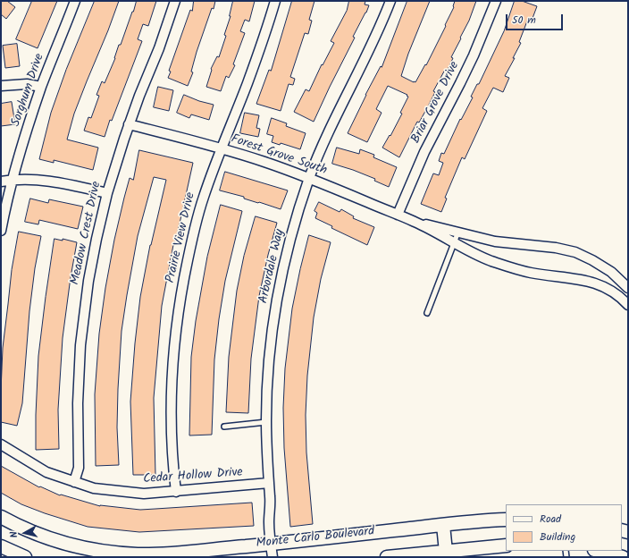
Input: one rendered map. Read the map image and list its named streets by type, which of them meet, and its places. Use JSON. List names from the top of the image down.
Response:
{
  "streets": {
    "main road": ["Monte Carlo Boulevard"],
    "street": [
      "Sorghum Drive",
      "Briar Grove Drive",
      "Forest Grove South",
      "Meadow Crest Drive",
      "Prairie View Drive",
      "Arbordale Way",
      "Cedar Hollow Drive"
    ]
  },
  "crossings": [
    ["Briar Grove Drive", "Forest Grove South"],
    ["Forest Grove South", "Meadow Crest Drive"],
    ["Forest Grove South", "Prairie View Drive"],
    ["Forest Grove South", "Arbordale Way"],
    ["Meadow Crest Drive", "Cedar Hollow Drive"],
    ["Prairie View Drive", "Cedar Hollow Drive"],
    ["Arbordale Way", "Cedar Hollow Drive"],
    ["Arbordale Way", "Monte Carlo Boulevard"]
  ],
  "legend": ["Road", "Building"],
  "scale_bar": "50 m",
  "north": "left"
}
